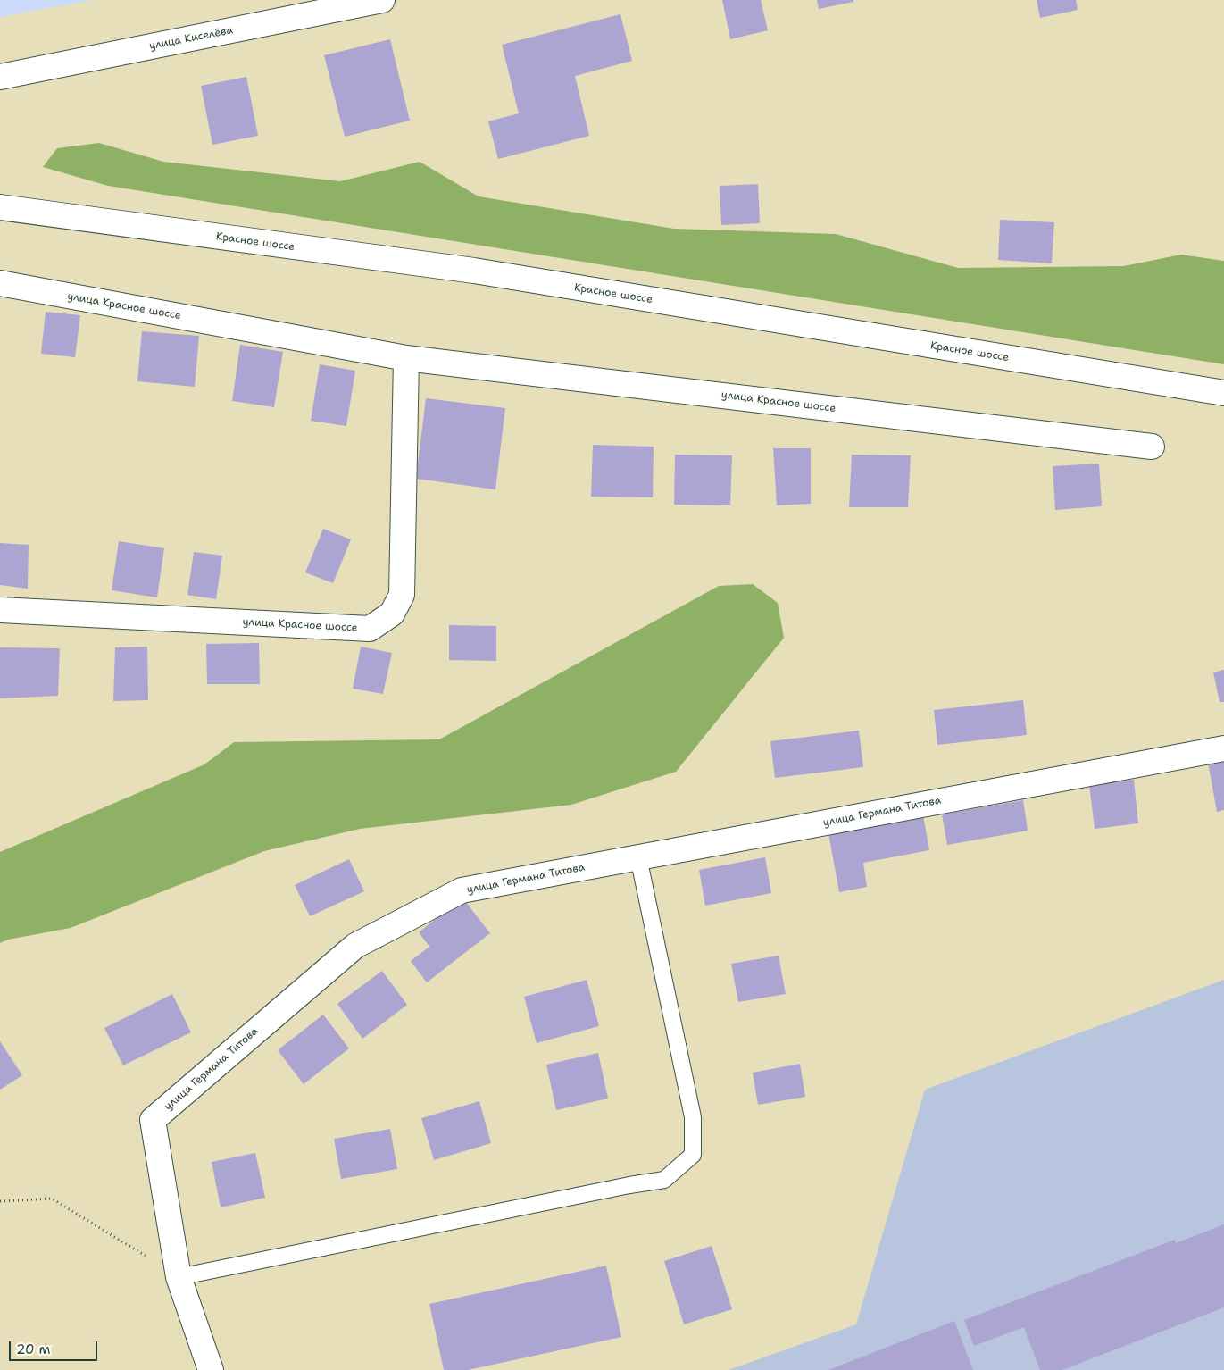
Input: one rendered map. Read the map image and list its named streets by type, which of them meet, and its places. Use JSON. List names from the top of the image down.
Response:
{
  "streets": {
    "street": [
      "улица Киселёва",
      "Красное шоссе",
      "улица Красное шоссе",
      "улица Германа Титова"
    ]
  },
  "scale_bar": "20 m"
}
